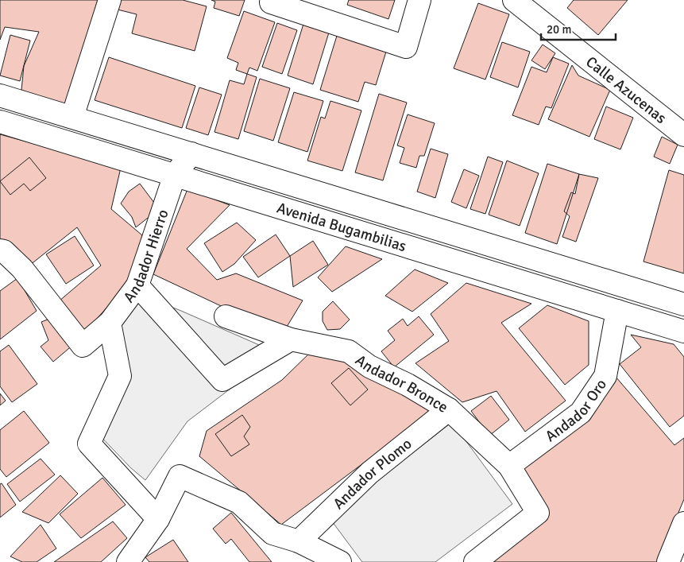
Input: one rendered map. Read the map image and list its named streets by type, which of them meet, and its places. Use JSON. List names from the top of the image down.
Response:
{
  "streets": {
    "street": [
      "Calle Azucenas",
      "Avenida Bugambilias",
      "Andador Hierro",
      "Andador Bronce",
      "Andador Oro",
      "Andador Plomo"
    ]
  },
  "crossings": [
    ["Avenida Bugambilias", "Andador Hierro"],
    ["Avenida Bugambilias", "Andador Oro"],
    ["Andador Bronce", "Andador Oro"],
    ["Andador Bronce", "Andador Plomo"]
  ],
  "scale_bar": "20 m"
}
